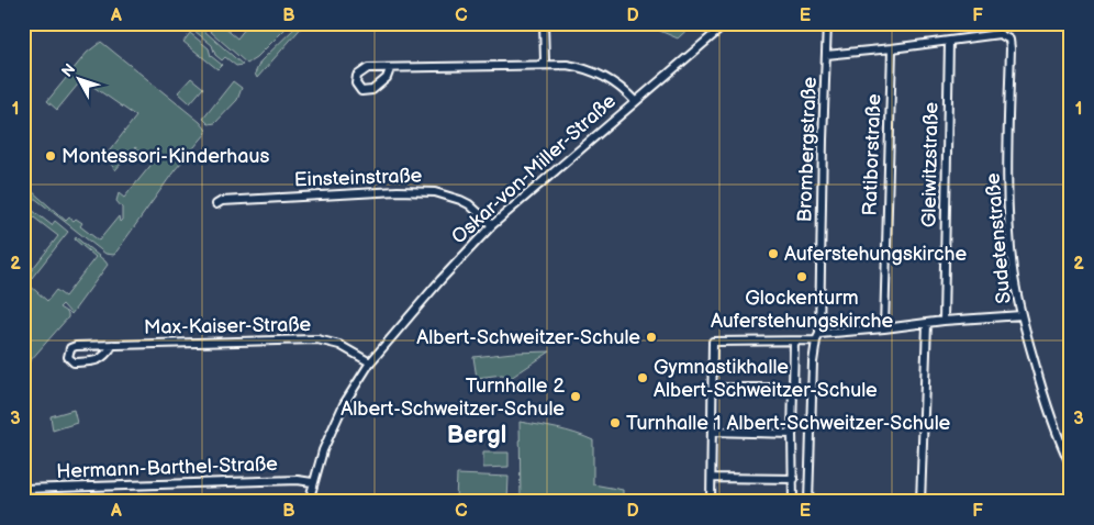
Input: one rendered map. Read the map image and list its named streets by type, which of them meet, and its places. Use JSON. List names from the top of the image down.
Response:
{
  "streets": {
    "street": [
      "Brombergstraße",
      "Ratiborstraße",
      "Gleiwitzstraße",
      "Oskar-von-Miller-Straße",
      "Einsteinstraße",
      "Sudetenstraße",
      "Max-Kaiser-Straße",
      "Hermann-Barthel-Straße"
    ]
  },
  "crossings": [
    ["Gleiwitzstraße", "Sudetenstraße"],
    ["Oskar-von-Miller-Straße", "Einsteinstraße"],
    ["Oskar-von-Miller-Straße", "Max-Kaiser-Straße"],
    ["Oskar-von-Miller-Straße", "Hermann-Barthel-Straße"]
  ],
  "districts": ["Bergl"],
  "places": [
    "Montessori-Kinderhaus",
    "Auferstehungskirche",
    "Glockenturm Auferstehungskirche",
    "Albert-Schweitzer-Schule",
    "Gymnastikhalle Albert-Schweitzer-Schule",
    "Turnhalle 2 Albert-Schweitzer-Schule",
    "Turnhalle 1 Albert-Schweitzer-Schule"
  ],
  "north": "top left",
  "grid": {
    "columns": [
      "A",
      "B",
      "C",
      "D",
      "E",
      "F"
    ],
    "rows": ["1", "2", "3"]
  }
}
